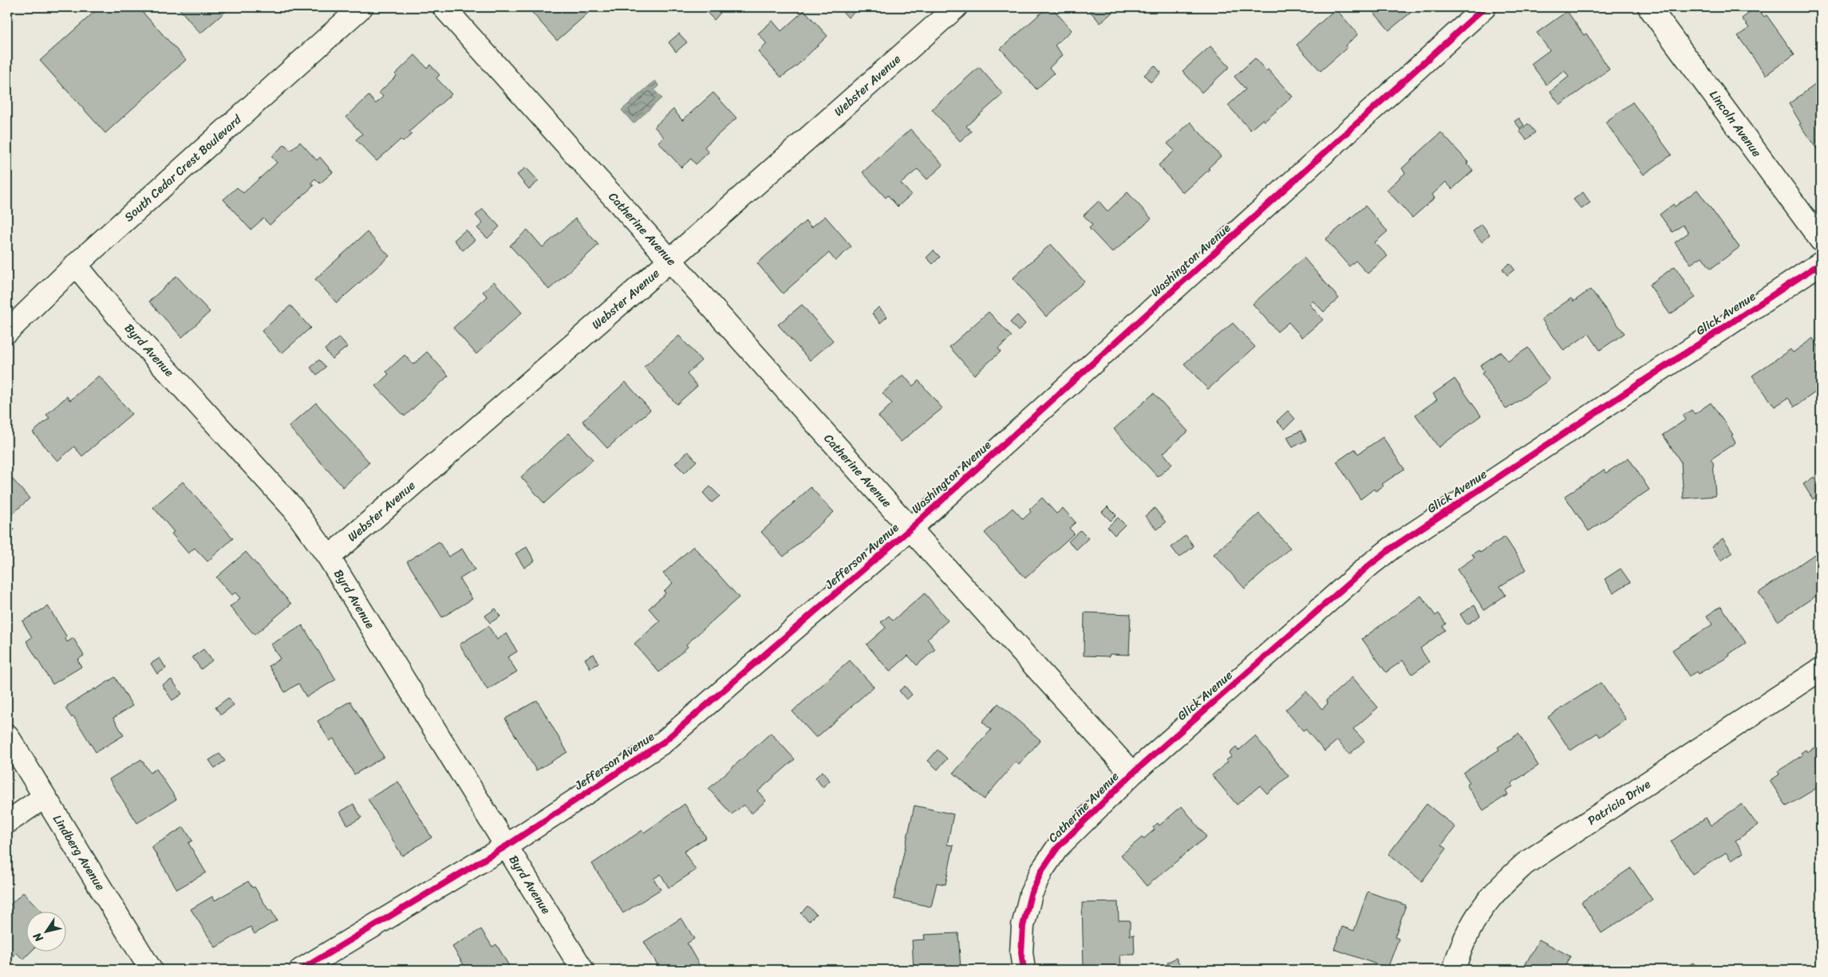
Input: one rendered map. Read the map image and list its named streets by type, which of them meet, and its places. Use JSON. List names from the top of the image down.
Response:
{
  "streets": {
    "street": [
      "Webster Avenue",
      "Lincoln Avenue",
      "South Cedar Crest Boulevard",
      "Catherine Avenue",
      "Washington Avenue",
      "Glick Avenue",
      "Byrd Avenue",
      "Jefferson Avenue",
      "Patricia Drive",
      "Lindberg Avenue"
    ]
  },
  "crossings": [
    ["Webster Avenue", "Catherine Avenue"],
    ["Webster Avenue", "Byrd Avenue"],
    ["South Cedar Crest Boulevard", "Byrd Avenue"],
    ["Catherine Avenue", "Washington Avenue"],
    ["Catherine Avenue", "Glick Avenue"],
    ["Catherine Avenue", "Jefferson Avenue"],
    ["Washington Avenue", "Jefferson Avenue"],
    ["Byrd Avenue", "Jefferson Avenue"]
  ],
  "north": "bottom left"
}
